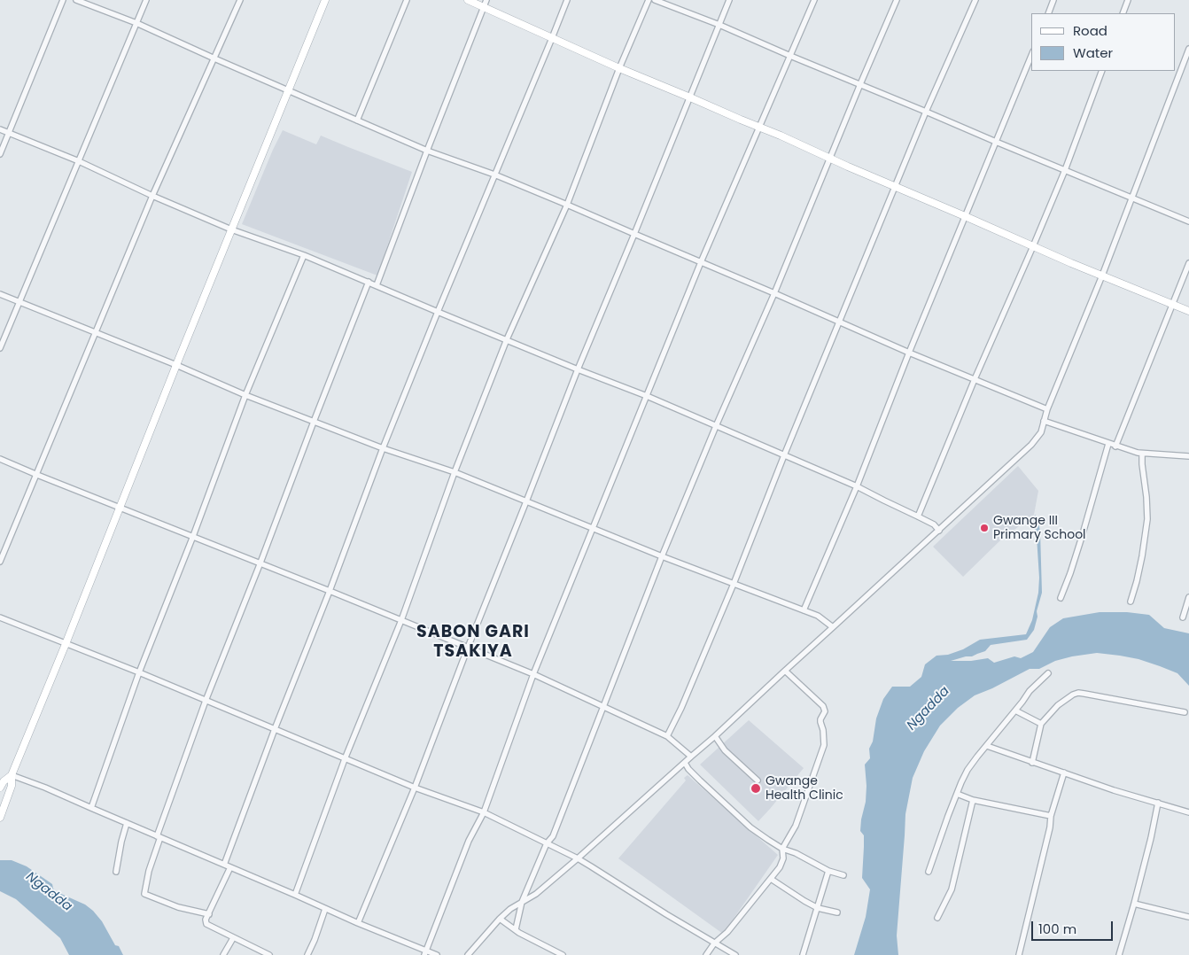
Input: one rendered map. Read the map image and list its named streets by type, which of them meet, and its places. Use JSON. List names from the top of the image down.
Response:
{
  "districts": ["SABON GARI TSAKIYA"],
  "water": ["Ngadda"],
  "places": ["Gwange III Primary School", "Gwange Health Clinic"],
  "legend": ["Road", "Water"],
  "scale_bar": "100 m"
}
